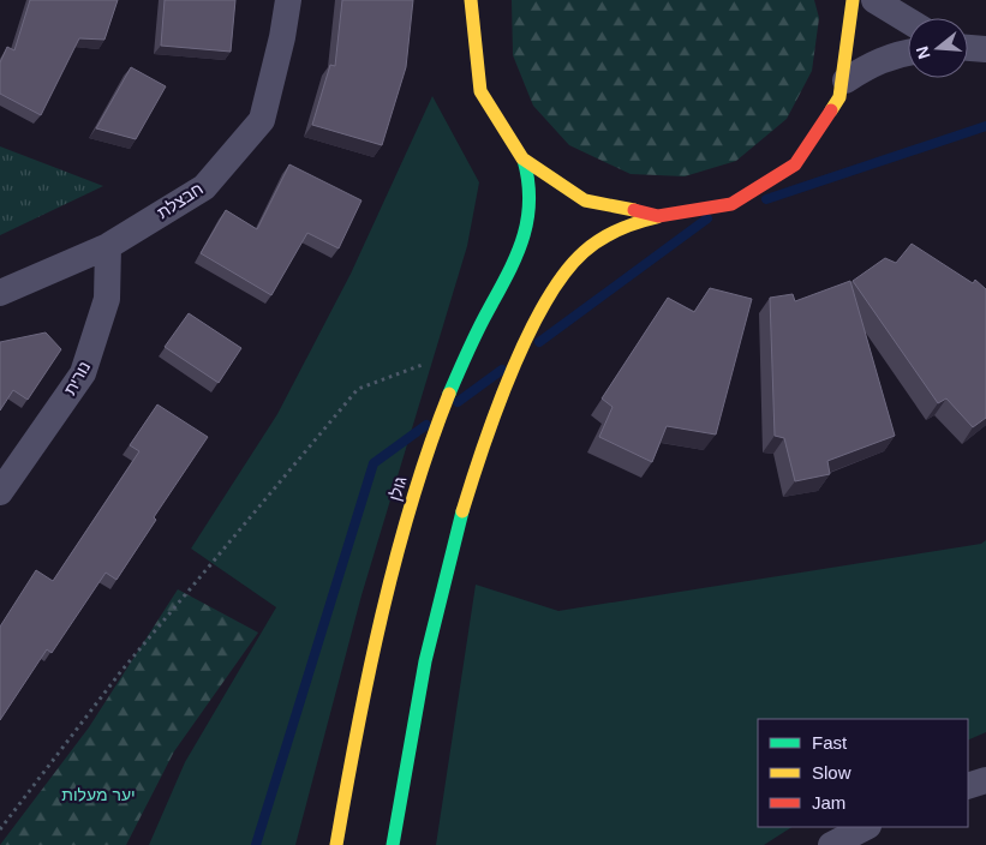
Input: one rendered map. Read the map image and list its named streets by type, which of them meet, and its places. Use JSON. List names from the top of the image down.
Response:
{
  "streets": {
    "street": ["חבצלת", "נורית", "גולן"]
  },
  "crossings": [
    ["חבצלת", "נורית"]
  ],
  "parks": ["יער מעלות"],
  "legend": ["Fast", "Slow", "Jam"],
  "north": "left"
}
